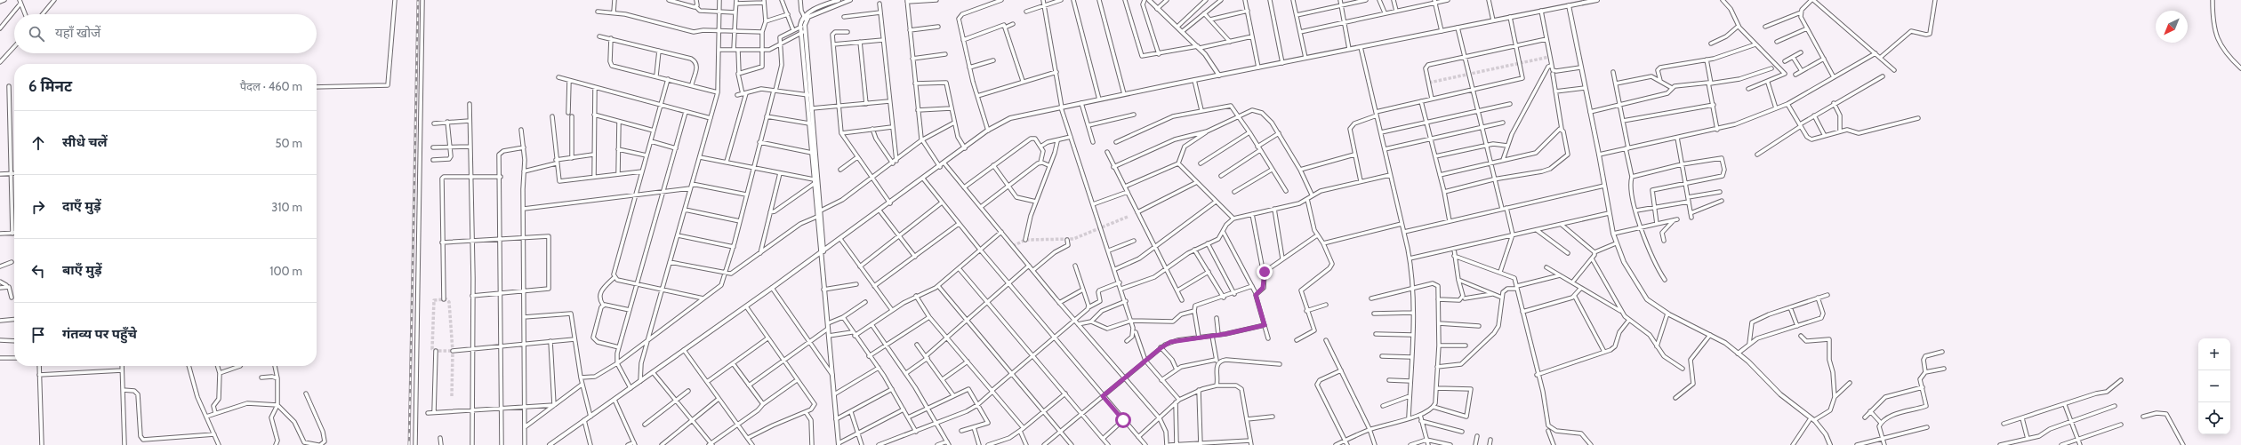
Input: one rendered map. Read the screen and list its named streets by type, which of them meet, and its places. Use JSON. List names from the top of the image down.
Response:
{
  "north": "bottom left",
  "page": {
    "search": "यहाँ खोजें",
    "heading": ["6 मिनट", "पैदल · 460 m"],
    "list": [
      ["सीधे चलें", "50 m"],
      ["दाएँ मुड़ें", "310 m"],
      ["बाएँ मुड़ें", "100 m"],
      "गंतव्य पर पहुँचे"
    ],
    "map_buttons": ["+", "−"]
  }
}
